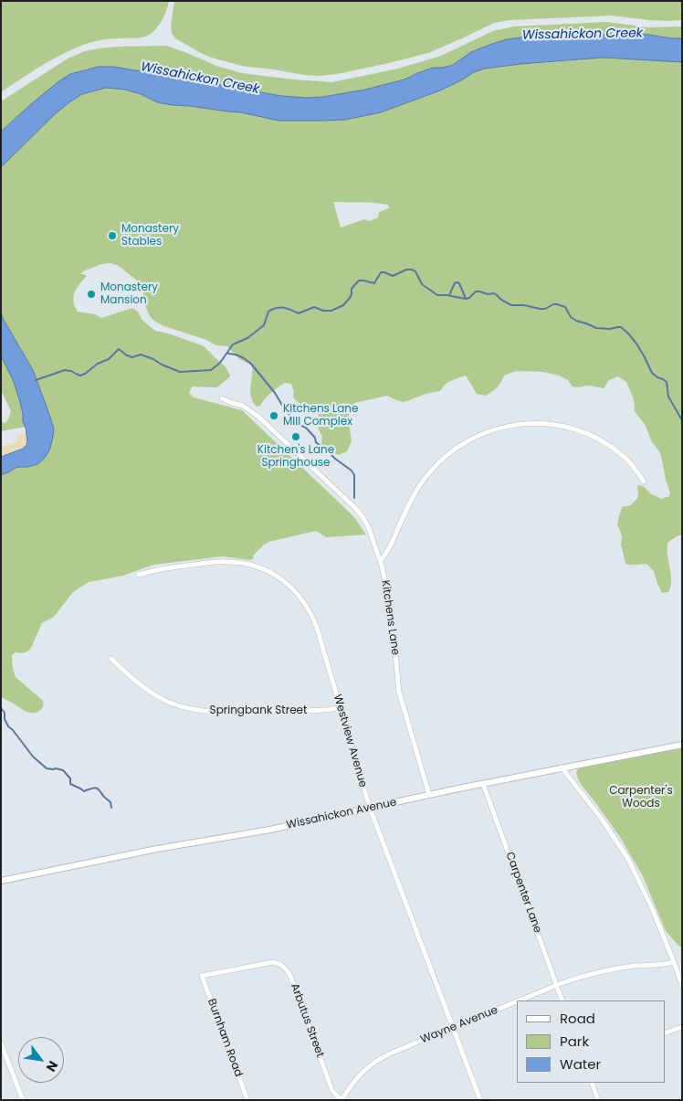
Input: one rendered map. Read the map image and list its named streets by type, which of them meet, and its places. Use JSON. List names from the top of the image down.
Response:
{
  "streets": {
    "street": [
      "Kitchens Lane",
      "Springbank Street",
      "Westview Avenue",
      "Wissahickon Avenue",
      "Carpenter Lane",
      "Arbutus Street",
      "Wayne Avenue",
      "Burnham Road"
    ]
  },
  "crossings": [
    ["Kitchens Lane", "Wissahickon Avenue"],
    ["Springbank Street", "Westview Avenue"],
    ["Westview Avenue", "Wissahickon Avenue"],
    ["Westview Avenue", "Wayne Avenue"],
    ["Wissahickon Avenue", "Carpenter Lane"],
    ["Carpenter Lane", "Wayne Avenue"],
    ["Arbutus Street", "Wayne Avenue"],
    ["Arbutus Street", "Burnham Road"]
  ],
  "water": ["Wissahickon Creek"],
  "parks": ["Carpenter's Woods"],
  "places": [
    "Monastery Stables",
    "Monastery Mansion",
    "Kitchens Lane Mill Complex",
    "Kitchen's Lane Springhouse"
  ],
  "legend": ["Road", "Park", "Water"],
  "north": "bottom right"
}
